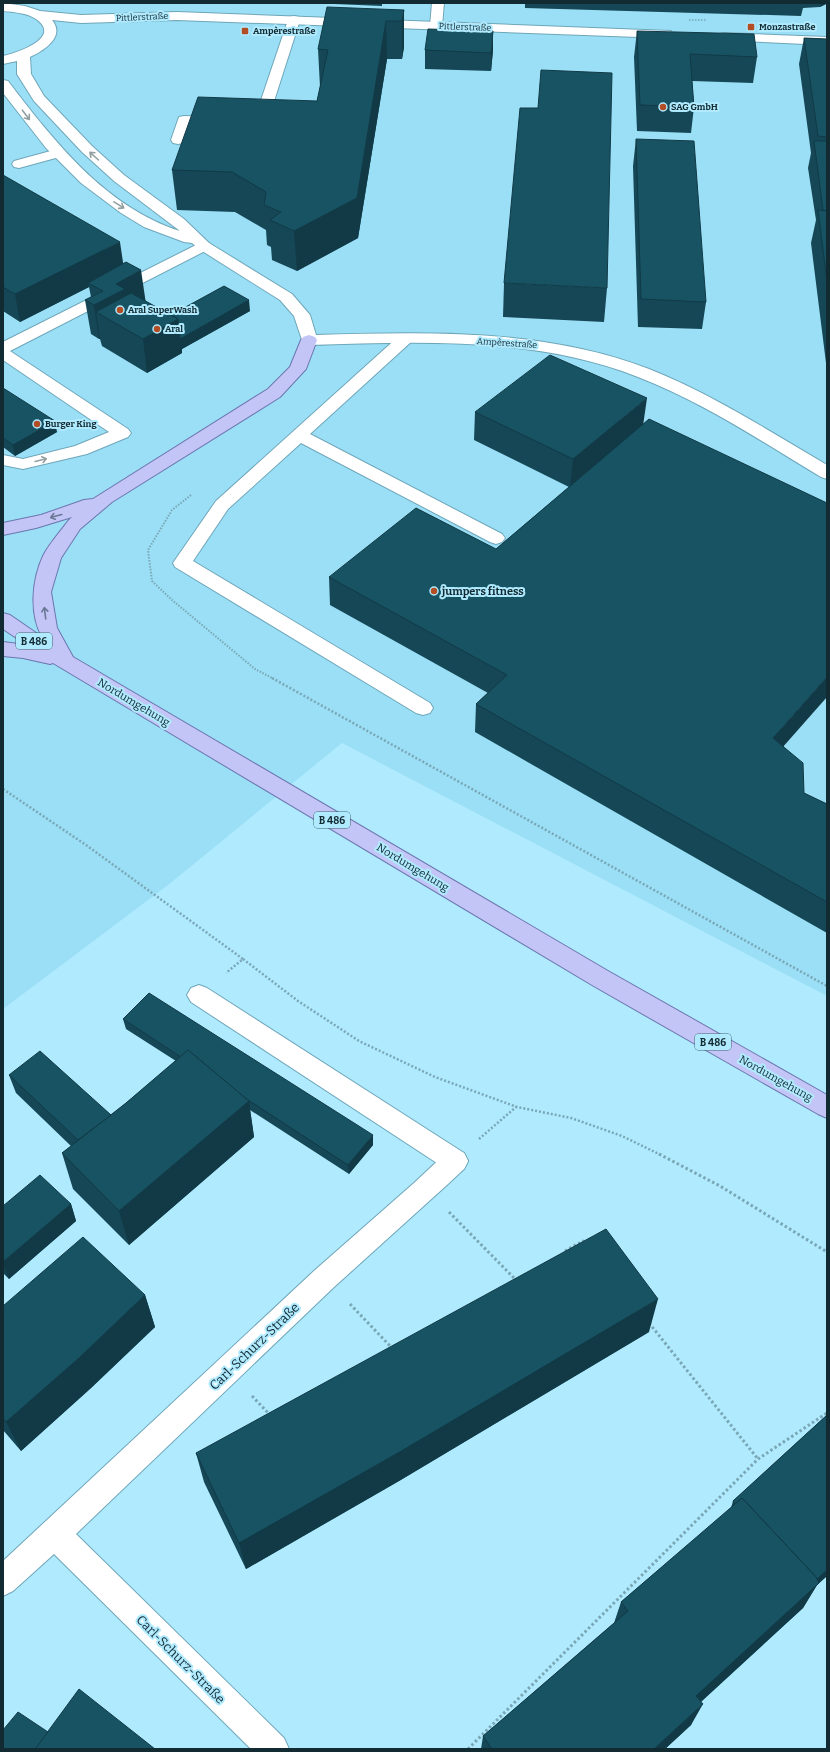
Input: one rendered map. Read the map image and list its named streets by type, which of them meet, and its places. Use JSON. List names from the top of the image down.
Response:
{
  "streets": {
    "main road": ["B 486", "Nordumgehung"],
    "street": ["Pittlerstraße", "Ampèrestraße", "Carl-Schurz-Straße"]
  },
  "places": {
    "transit": ["Monzastraße", "Ampèrestraße"],
    "other": [
      "SAG GmbH",
      "Aral SuperWash",
      "Aral",
      "Burger King",
      "jumpers fitness"
    ]
  }
}
